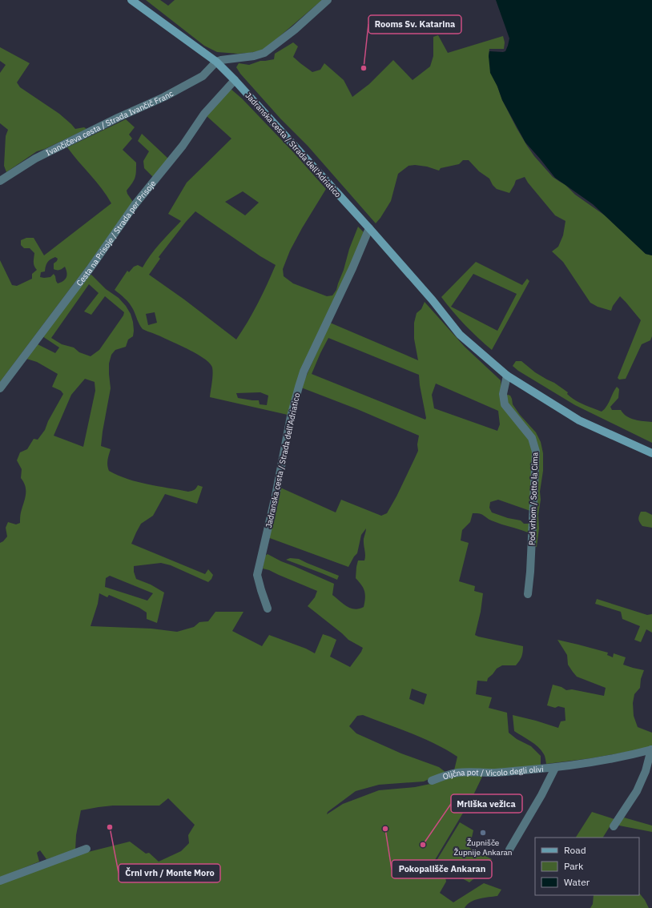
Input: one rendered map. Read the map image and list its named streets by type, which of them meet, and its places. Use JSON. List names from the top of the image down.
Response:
{
  "streets": {
    "main road": ["Jadranska cesta / Strada dell'Adriatico"],
    "street": [
      "Ivančičeva cesta / Strada Ivančič Franc",
      "Cesta na Prisoje / Strada per Prisoje",
      "Pod vrhom / Sotto la Cima",
      "Oljčna pot / Vicolo degli olivi"
    ]
  },
  "crossings": [
    ["Ivančičeva cesta / Strada Ivančič Franc", "Jadranska cesta / Strada dell'Adriatico"],
    ["Jadranska cesta / Strada dell'Adriatico", "Cesta na Prisoje / Strada per Prisoje"],
    ["Jadranska cesta / Strada dell'Adriatico", "Pod vrhom / Sotto la Cima"]
  ],
  "places": [
    "Rooms Sv. Katarina",
    "Črni vrh / Monte Moro",
    "Pokopališče Ankaran",
    "Župnišče Župnije Ankaran",
    "Mrliška vežica"
  ],
  "legend": ["Road", "Park", "Water"]
}
